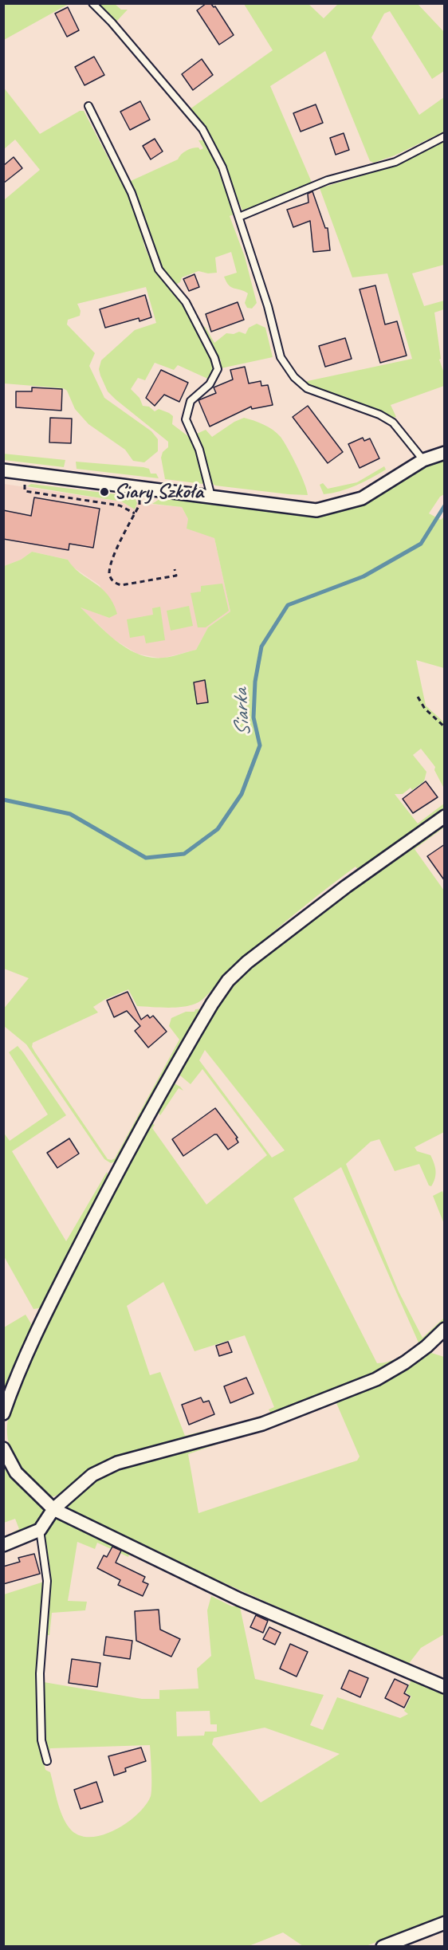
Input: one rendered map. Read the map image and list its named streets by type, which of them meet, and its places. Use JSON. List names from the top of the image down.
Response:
{
  "water": ["Siarka"],
  "places": ["Siary Szkoła"]
}
